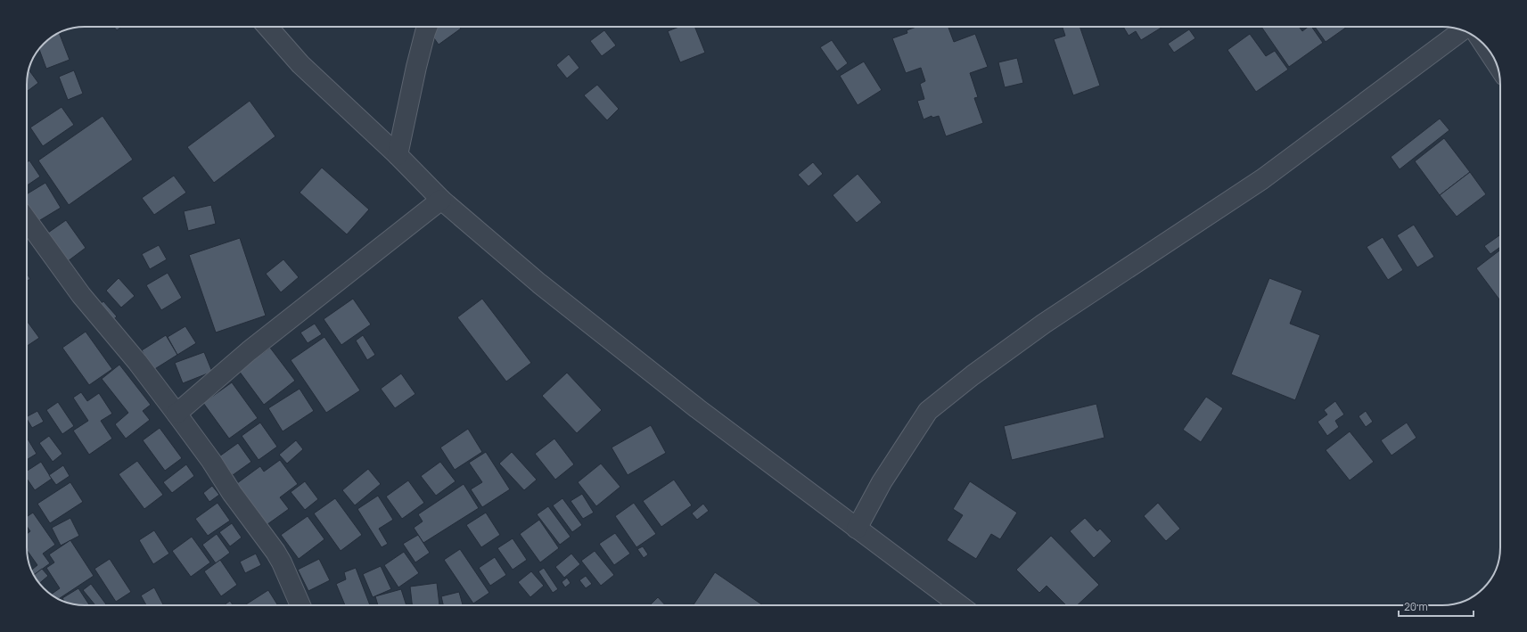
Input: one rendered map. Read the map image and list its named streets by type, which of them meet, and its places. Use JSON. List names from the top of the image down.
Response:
{
  "scale_bar": "20 m"
}
